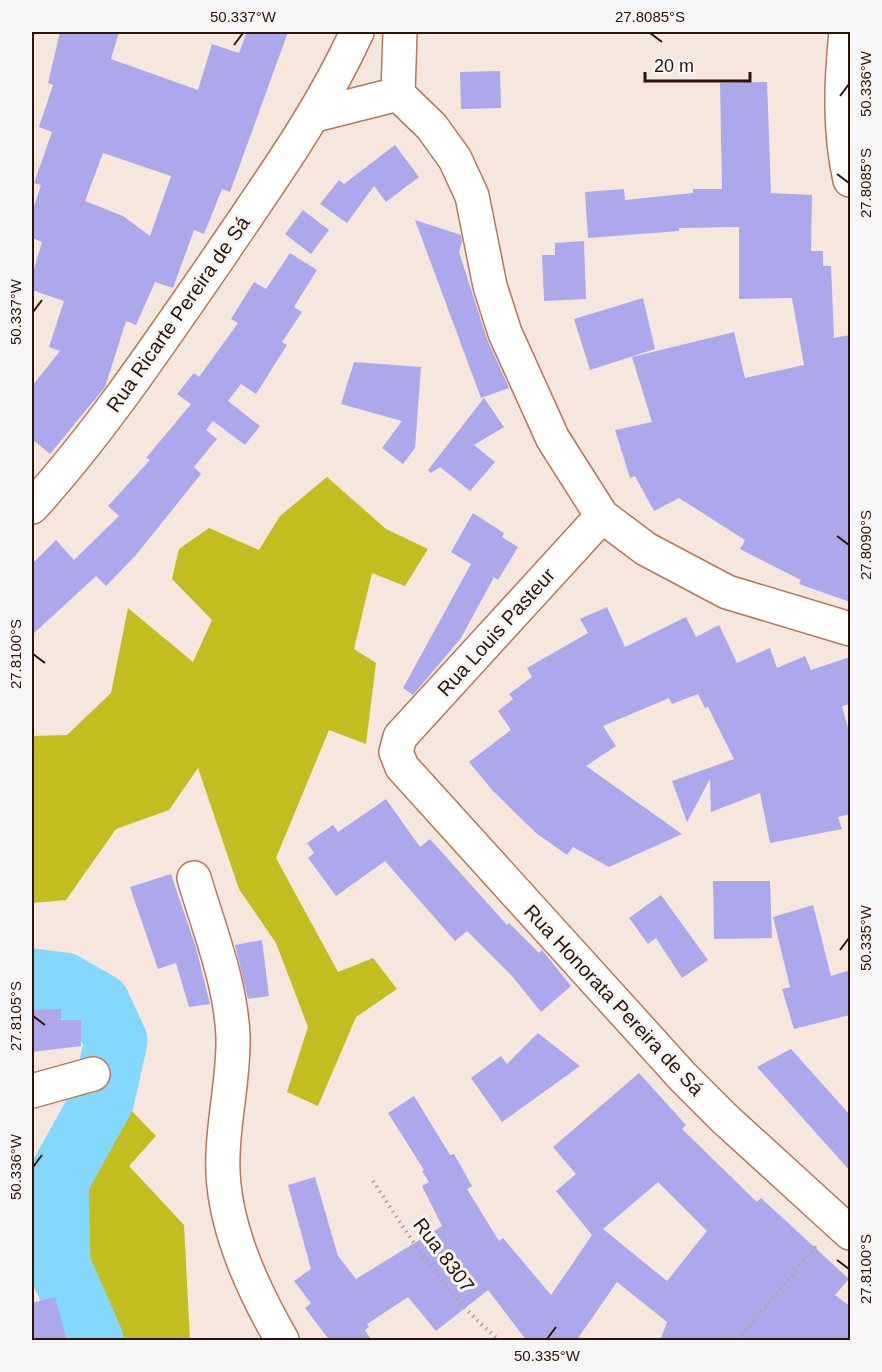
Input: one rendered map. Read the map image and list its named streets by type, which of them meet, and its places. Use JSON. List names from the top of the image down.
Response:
{
  "streets": {
    "street": ["Rua Ricarte Pereira de Sá", "Rua Louis Pasteur", "Rua Honorata Pereira de Sá"],
    "path": ["Rua 8307"]
  },
  "crossings": [
    ["Rua Louis Pasteur", "Rua Honorata Pereira de Sá"]
  ],
  "scale_bar": "20 m",
  "coordinates": [
    "50.337°W",
    "27.8085°S",
    "50.336°W",
    "27.8090°S",
    "27.8100°S",
    "50.335°W",
    "27.8105°S"
  ]
}
